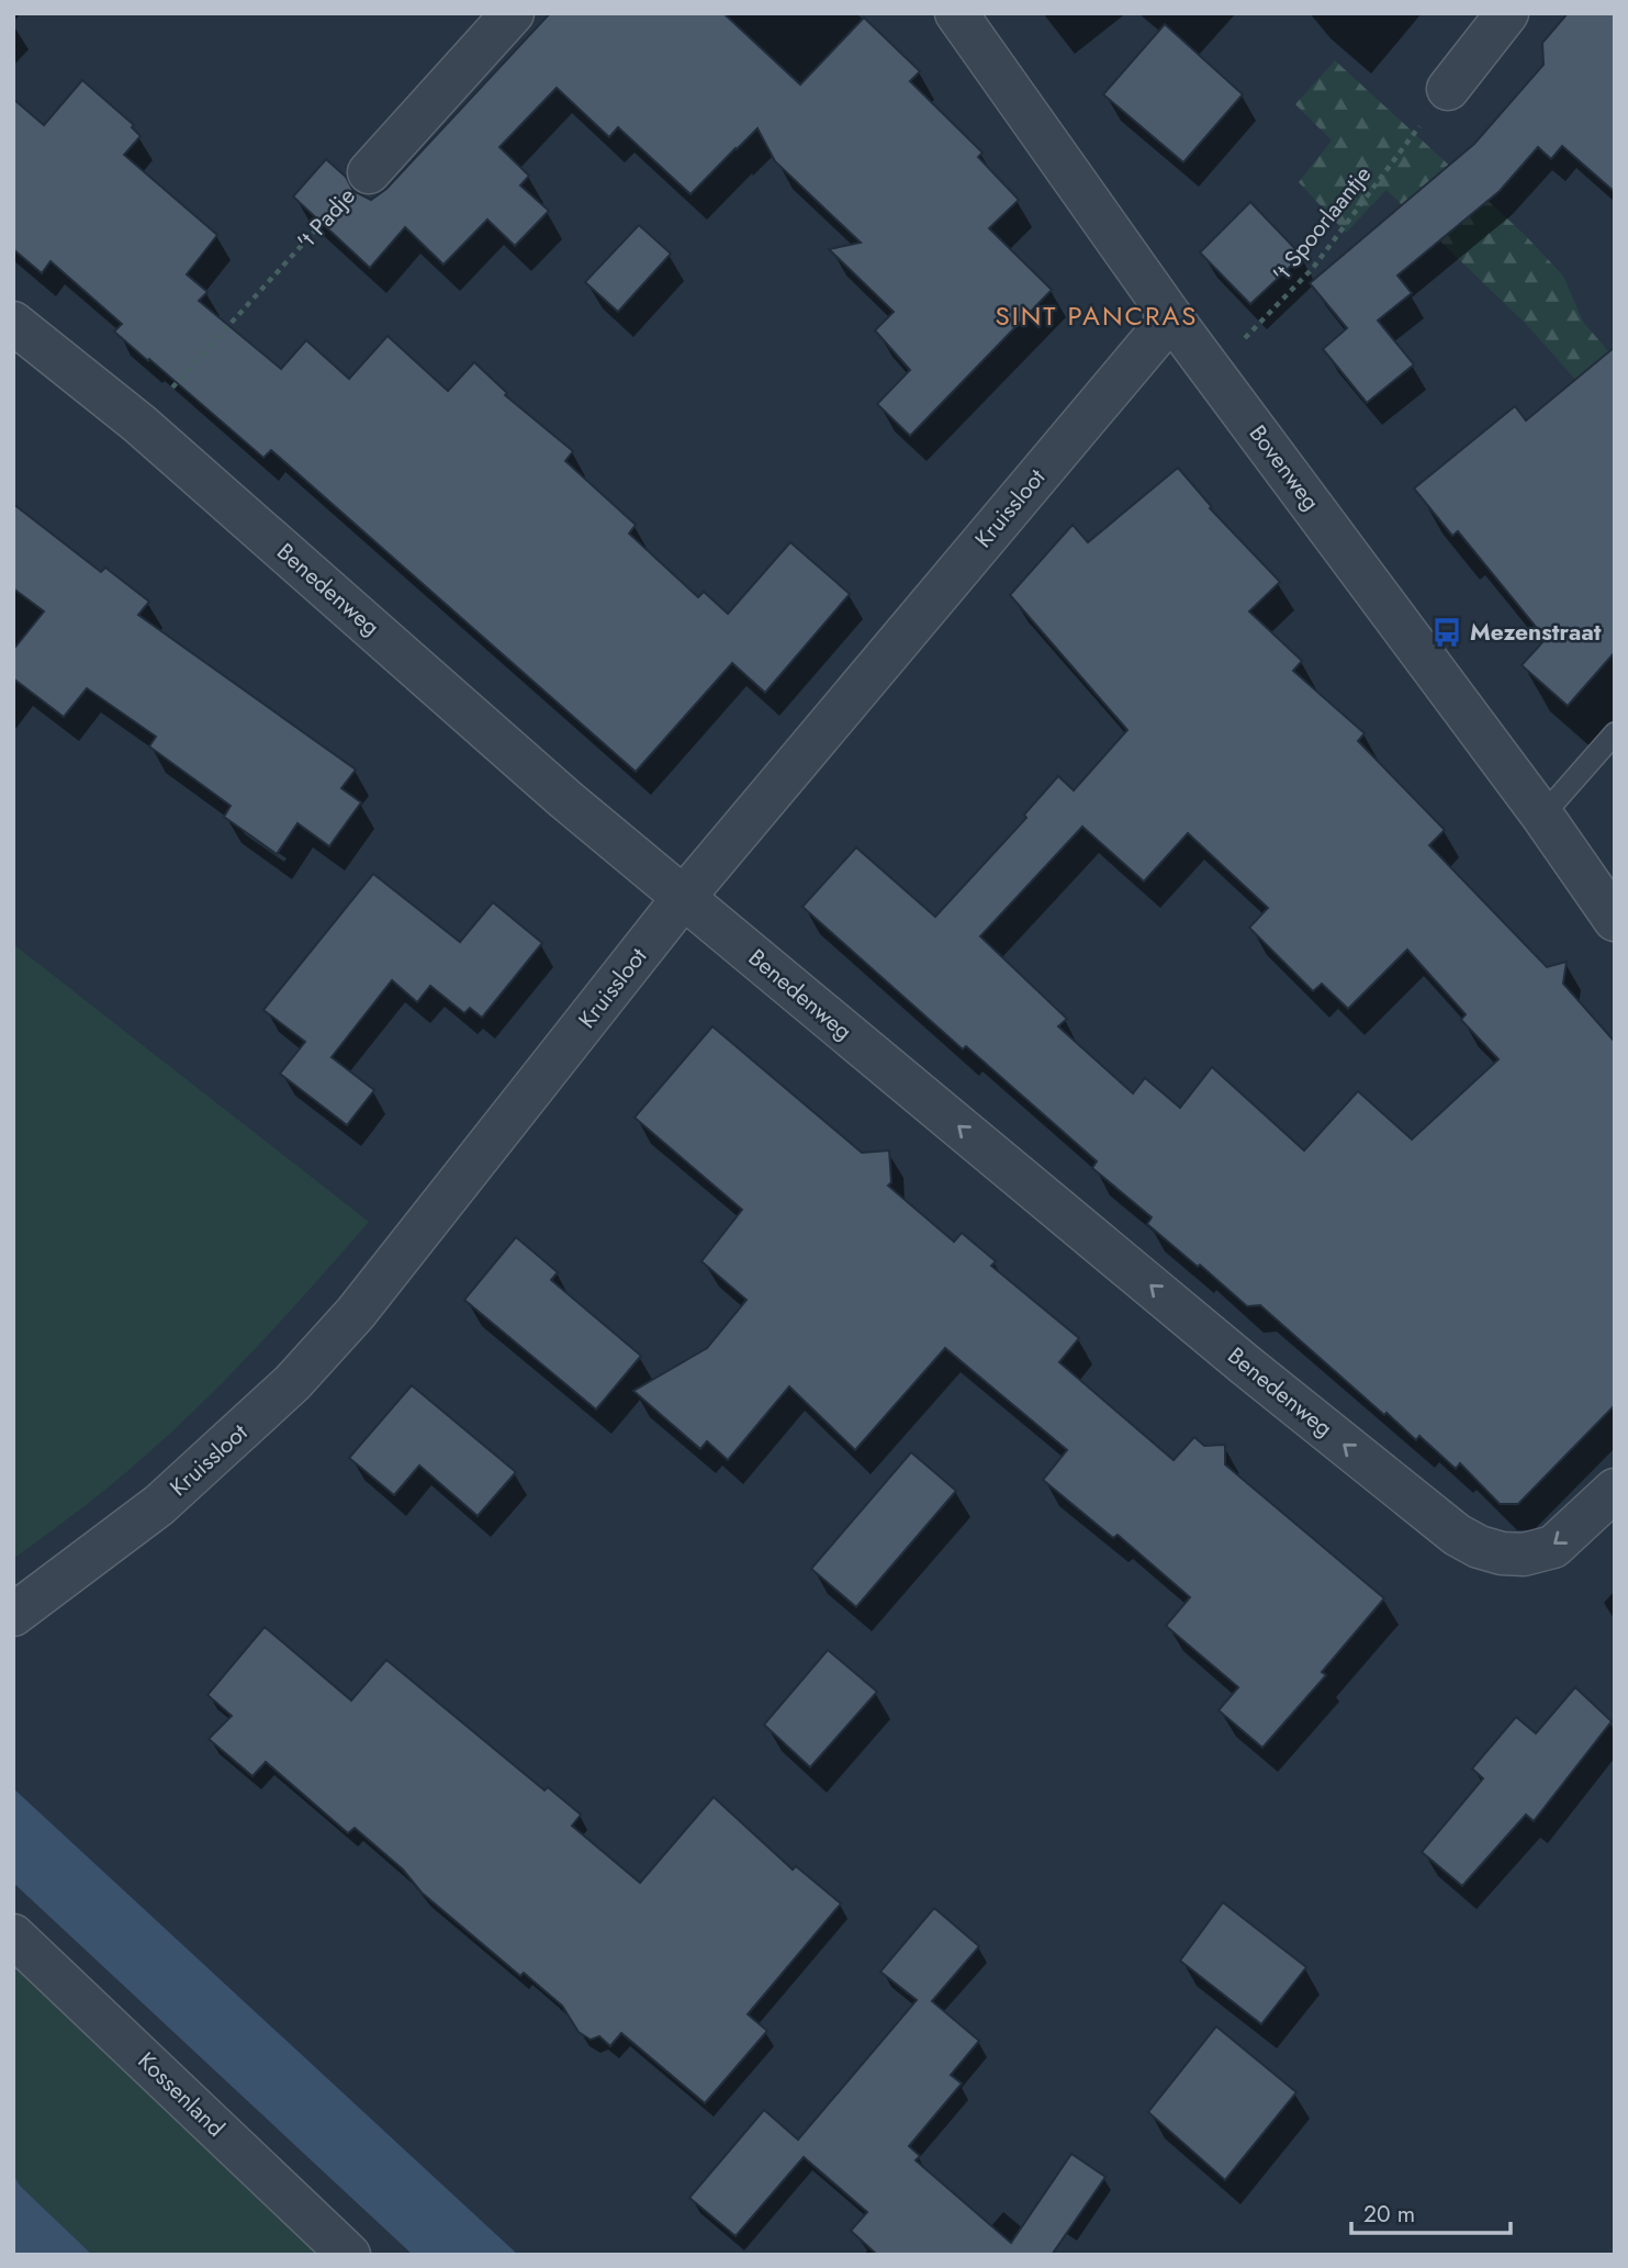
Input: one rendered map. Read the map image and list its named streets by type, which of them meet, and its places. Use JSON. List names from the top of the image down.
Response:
{
  "streets": {
    "street": [
      "'t Padje",
      "Bovenweg",
      "Kruissloot",
      "Benedenweg",
      "Kossenland"
    ],
    "path": ["'t Spoorlaantje"]
  },
  "crossings": [
    ["'t Padje", "Benedenweg"],
    ["'t Spoorlaantje", "Bovenweg"],
    ["Bovenweg", "Kruissloot"],
    ["Kruissloot", "Benedenweg"]
  ],
  "one_way": ["Benedenweg"],
  "districts": ["SINT PANCRAS"],
  "places": {
    "bus stop": ["Mezenstraat"]
  },
  "scale_bar": "20 m"
}
